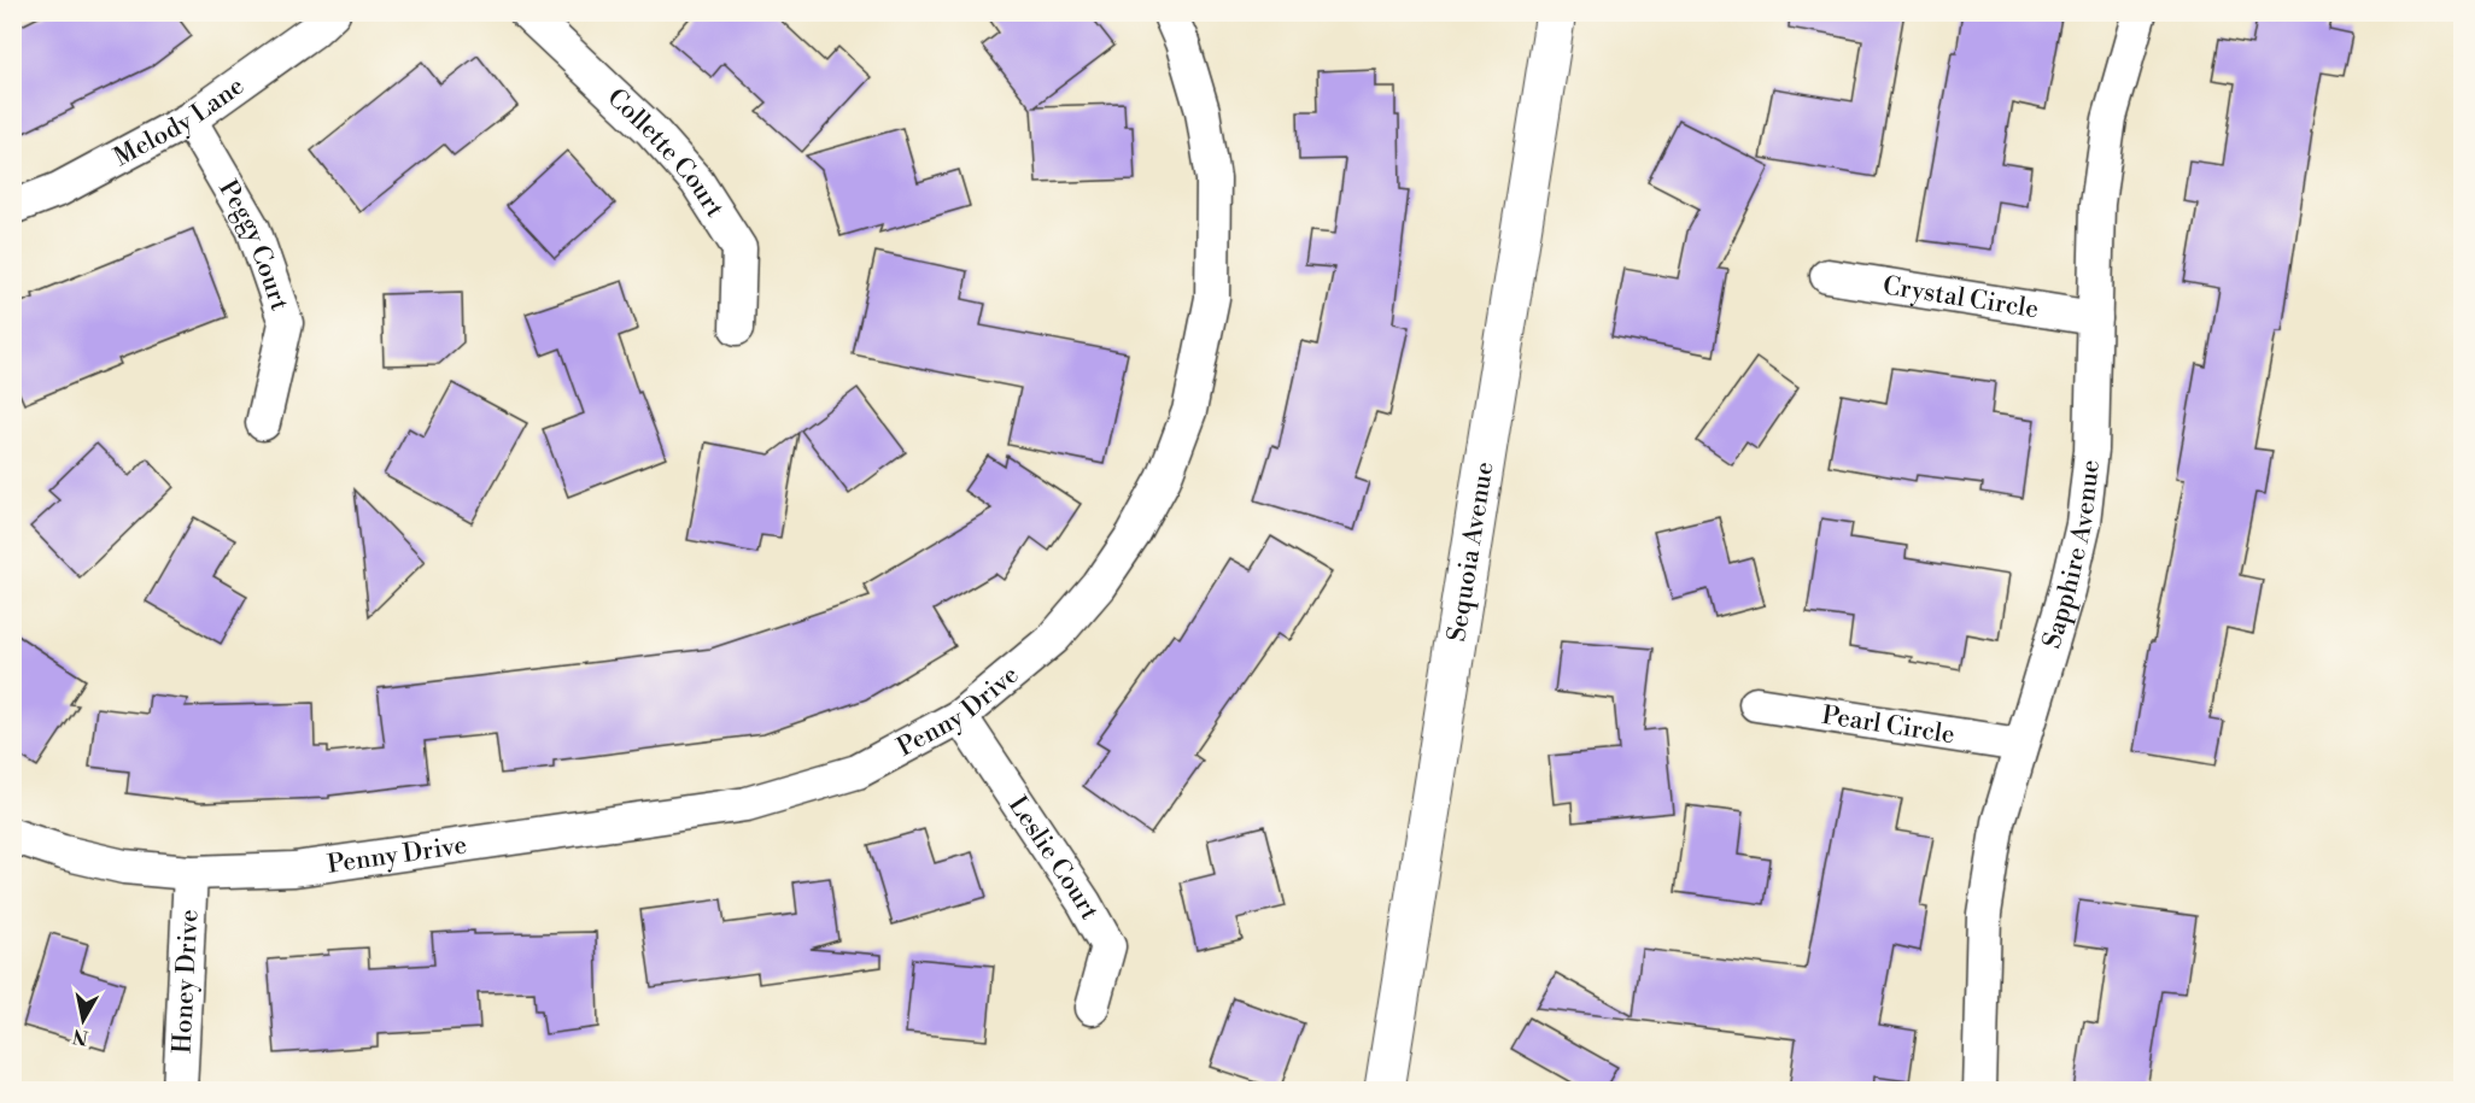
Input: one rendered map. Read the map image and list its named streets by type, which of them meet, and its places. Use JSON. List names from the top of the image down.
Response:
{
  "streets": {
    "street": [
      "Melody Lane",
      "Collette Court",
      "Peggy Court",
      "Crystal Circle",
      "Sequoia Avenue",
      "Sapphire Avenue",
      "Penny Drive",
      "Pearl Circle",
      "Leslie Court",
      "Honey Drive"
    ]
  },
  "crossings": [
    ["Melody Lane", "Peggy Court"],
    ["Crystal Circle", "Sapphire Avenue"],
    ["Sapphire Avenue", "Pearl Circle"],
    ["Penny Drive", "Leslie Court"],
    ["Penny Drive", "Honey Drive"]
  ],
  "north": "bottom"
}
